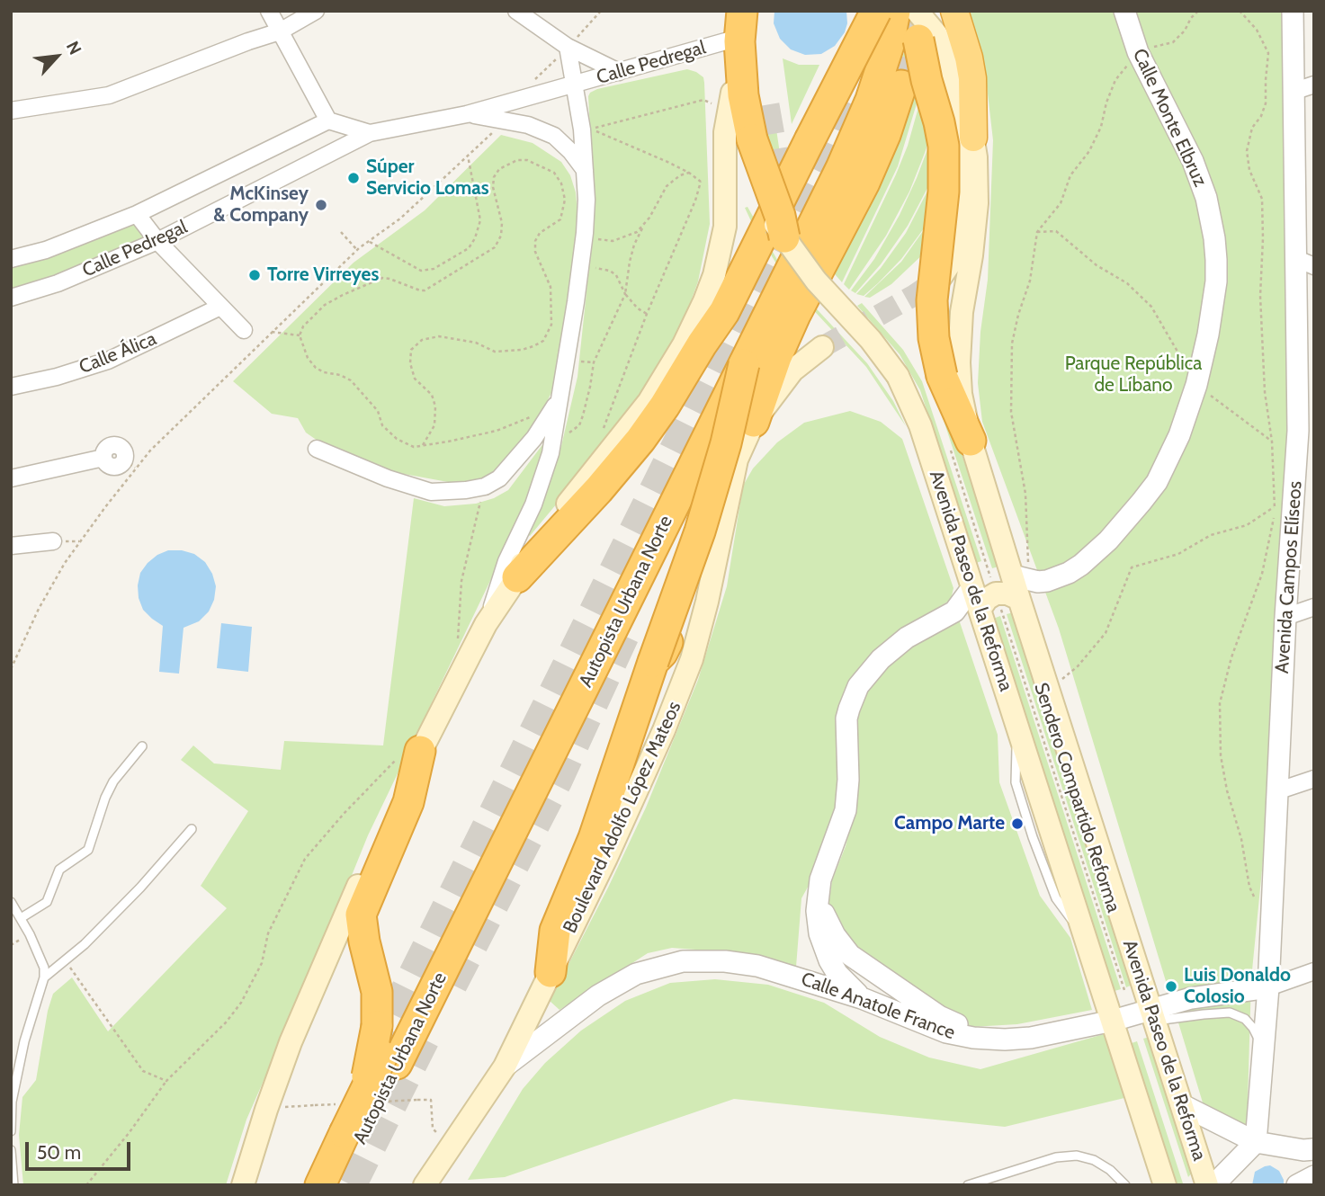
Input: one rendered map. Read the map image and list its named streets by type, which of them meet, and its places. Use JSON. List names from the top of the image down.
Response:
{
  "streets": {
    "highway": ["Autopista Urbana Norte"],
    "main road": ["Avenida Paseo de la Reforma", "Boulevard Adolfo López Mateos"],
    "street": [
      "Calle Pedregal",
      "Calle Monte Elbruz",
      "Calle Álica",
      "Avenida Campos Elíseos",
      "Calle Anatole France"
    ],
    "path": ["Sendero Compartido Reforma"]
  },
  "crossings": [
    ["Calle Pedregal", "Avenida Paseo de la Reforma"],
    ["Calle Monte Elbruz", "Avenida Paseo de la Reforma"],
    ["Avenida Campos Elíseos", "Calle Anatole France"],
    ["Avenida Paseo de la Reforma", "Calle Anatole France"],
    ["Boulevard Adolfo López Mateos", "Calle Anatole France"]
  ],
  "parks": ["Parque República de Líbano"],
  "places": [
    "Súper Servicio Lomas",
    "McKinsey & Company",
    "Torre Virreyes",
    "Campo Marte",
    "Luis Donaldo Colosio"
  ],
  "scale_bar": "50 m",
  "north": "top right"
}
